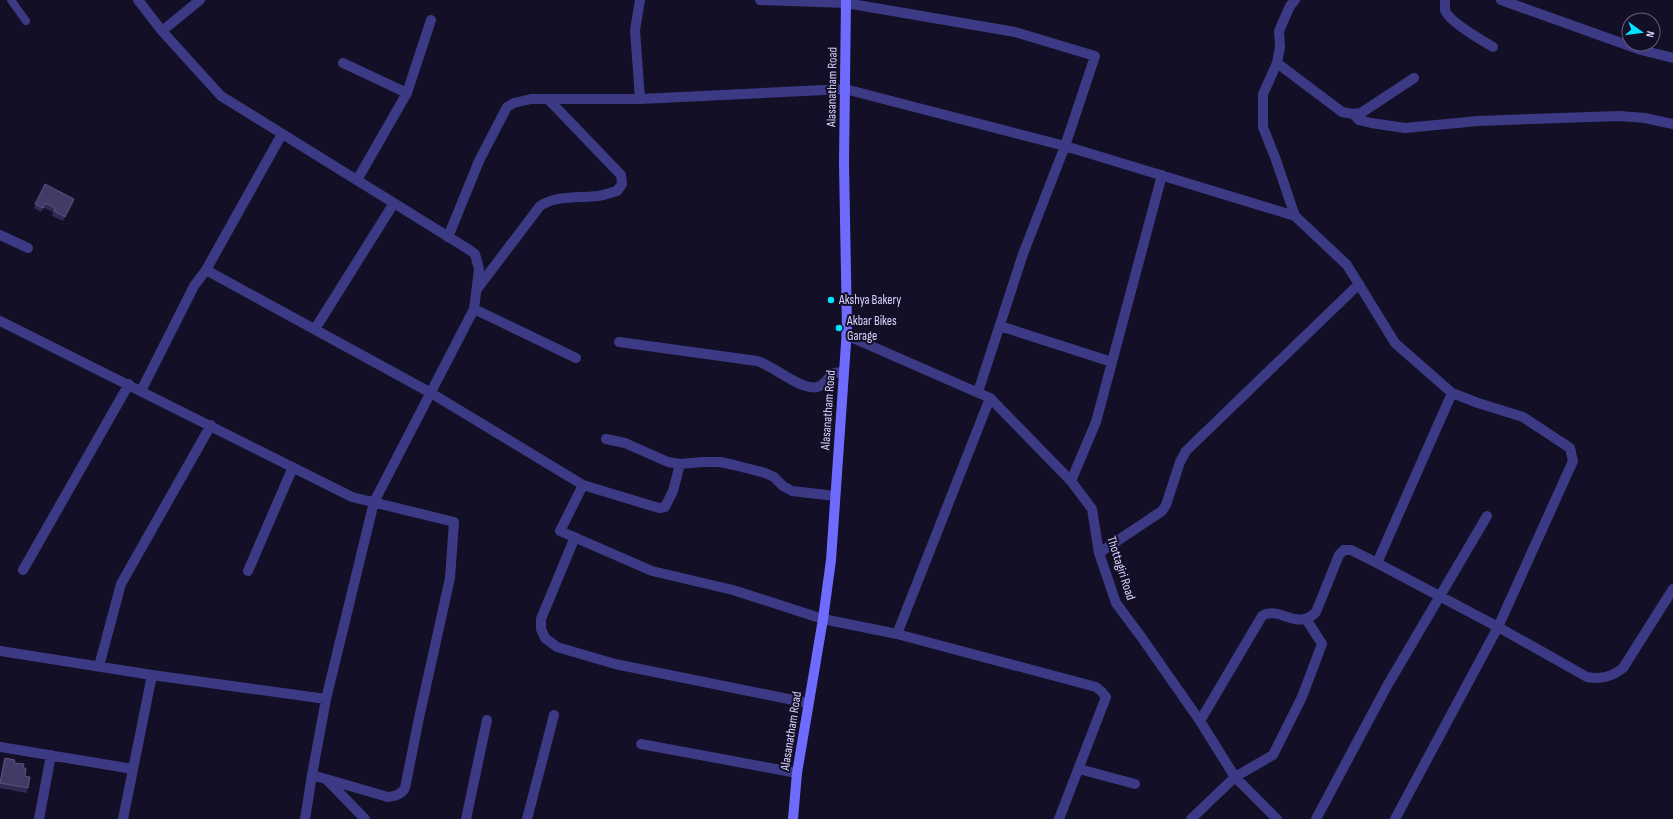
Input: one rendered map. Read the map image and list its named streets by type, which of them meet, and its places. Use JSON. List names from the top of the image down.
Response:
{
  "streets": {
    "main road": ["Alasanatham Road"],
    "street": ["Thottagiri Road"]
  },
  "crossings": [
    ["Alasanatham Road", "Thottagiri Road"]
  ],
  "places": ["Akshya Bakery", "Akbar Bikes Garage"],
  "north": "right"
}
